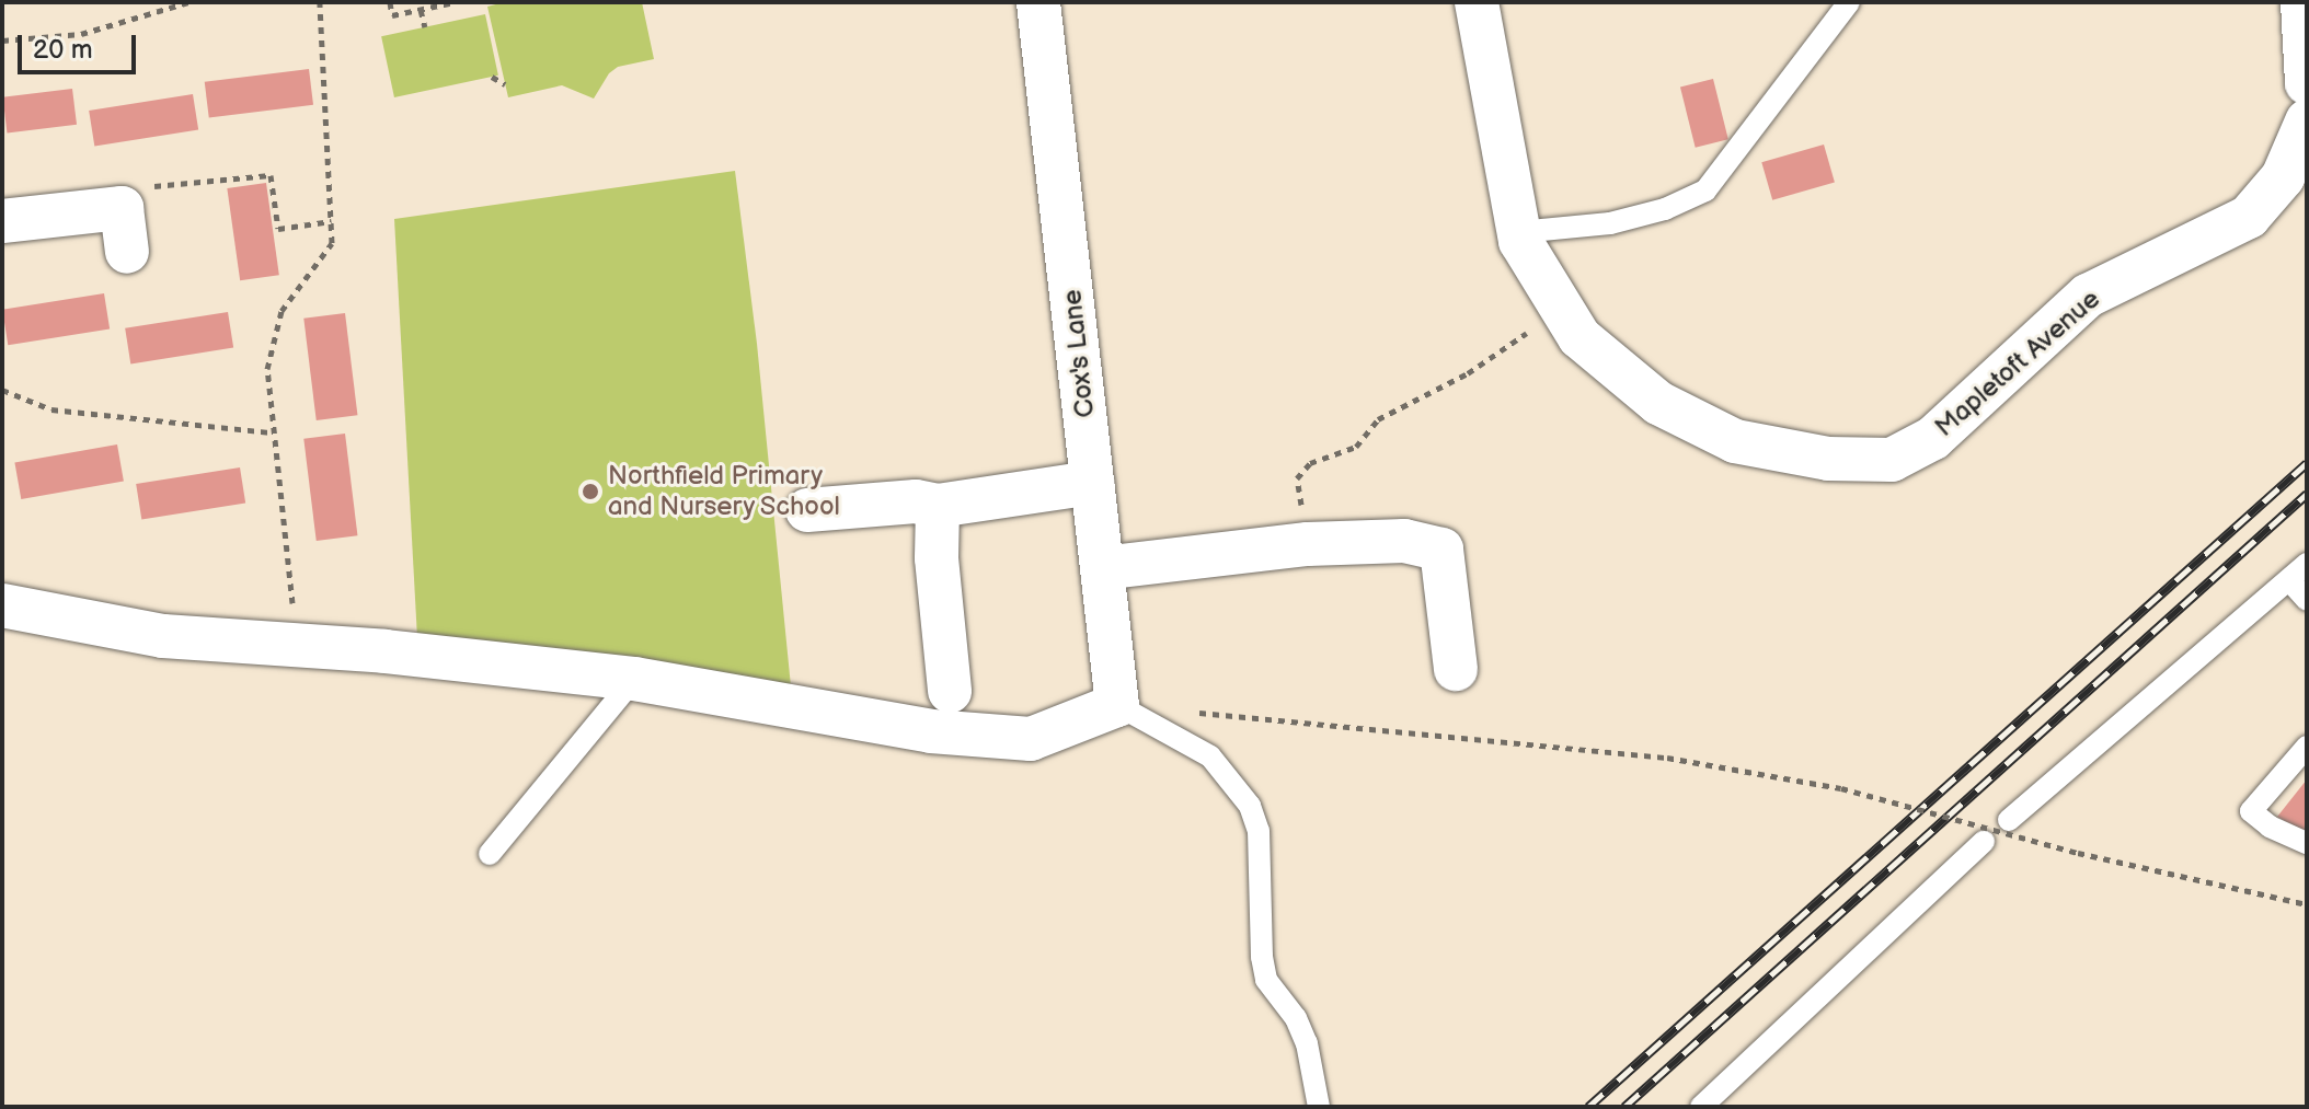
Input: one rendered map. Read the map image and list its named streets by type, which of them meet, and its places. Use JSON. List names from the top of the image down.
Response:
{
  "streets": {
    "street": ["Cox's Lane", "Mapletoft Avenue"]
  },
  "places": ["Northfield Primary and Nursery School"],
  "scale_bar": "20 m"
}
